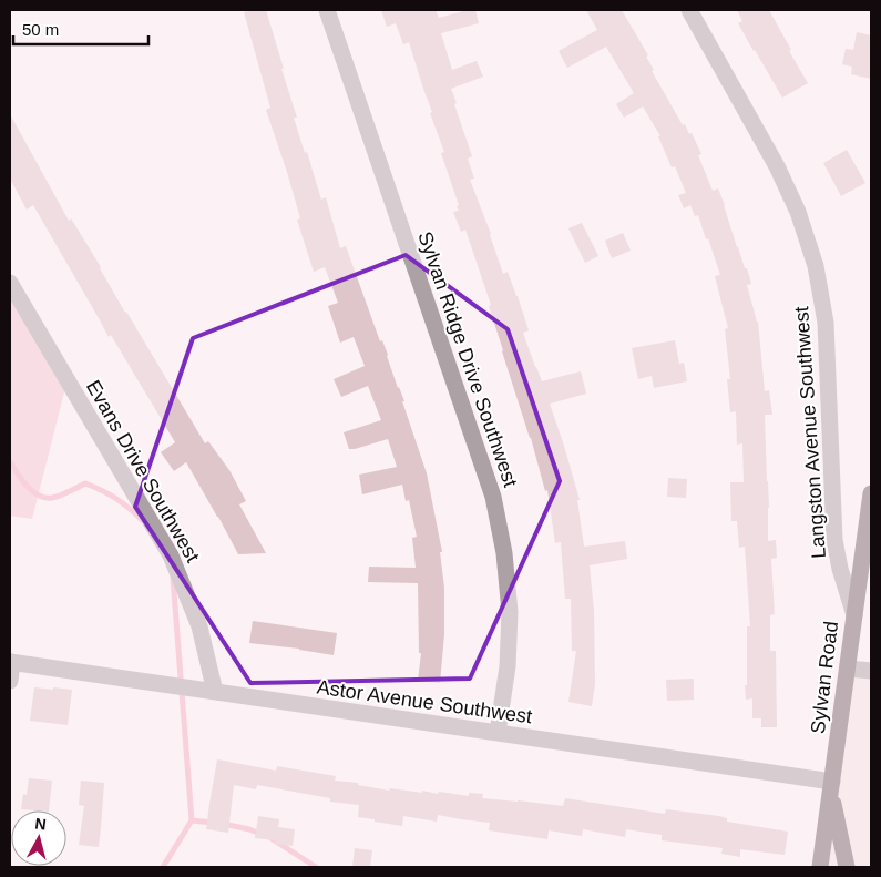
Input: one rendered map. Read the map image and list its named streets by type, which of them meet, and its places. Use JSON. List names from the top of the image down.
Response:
{
  "streets": {
    "main road": ["Sylvan Road"],
    "street": [
      "Sylvan Ridge Drive Southwest",
      "Langston Avenue Southwest",
      "Evans Drive Southwest",
      "Astor Avenue Southwest"
    ]
  },
  "crossings": [
    ["Sylvan Ridge Drive Southwest", "Astor Avenue Southwest"],
    ["Langston Avenue Southwest", "Sylvan Road"],
    ["Evans Drive Southwest", "Astor Avenue Southwest"],
    ["Sylvan Road", "Astor Avenue Southwest"]
  ],
  "scale_bar": "50 m",
  "north": "top"
}
